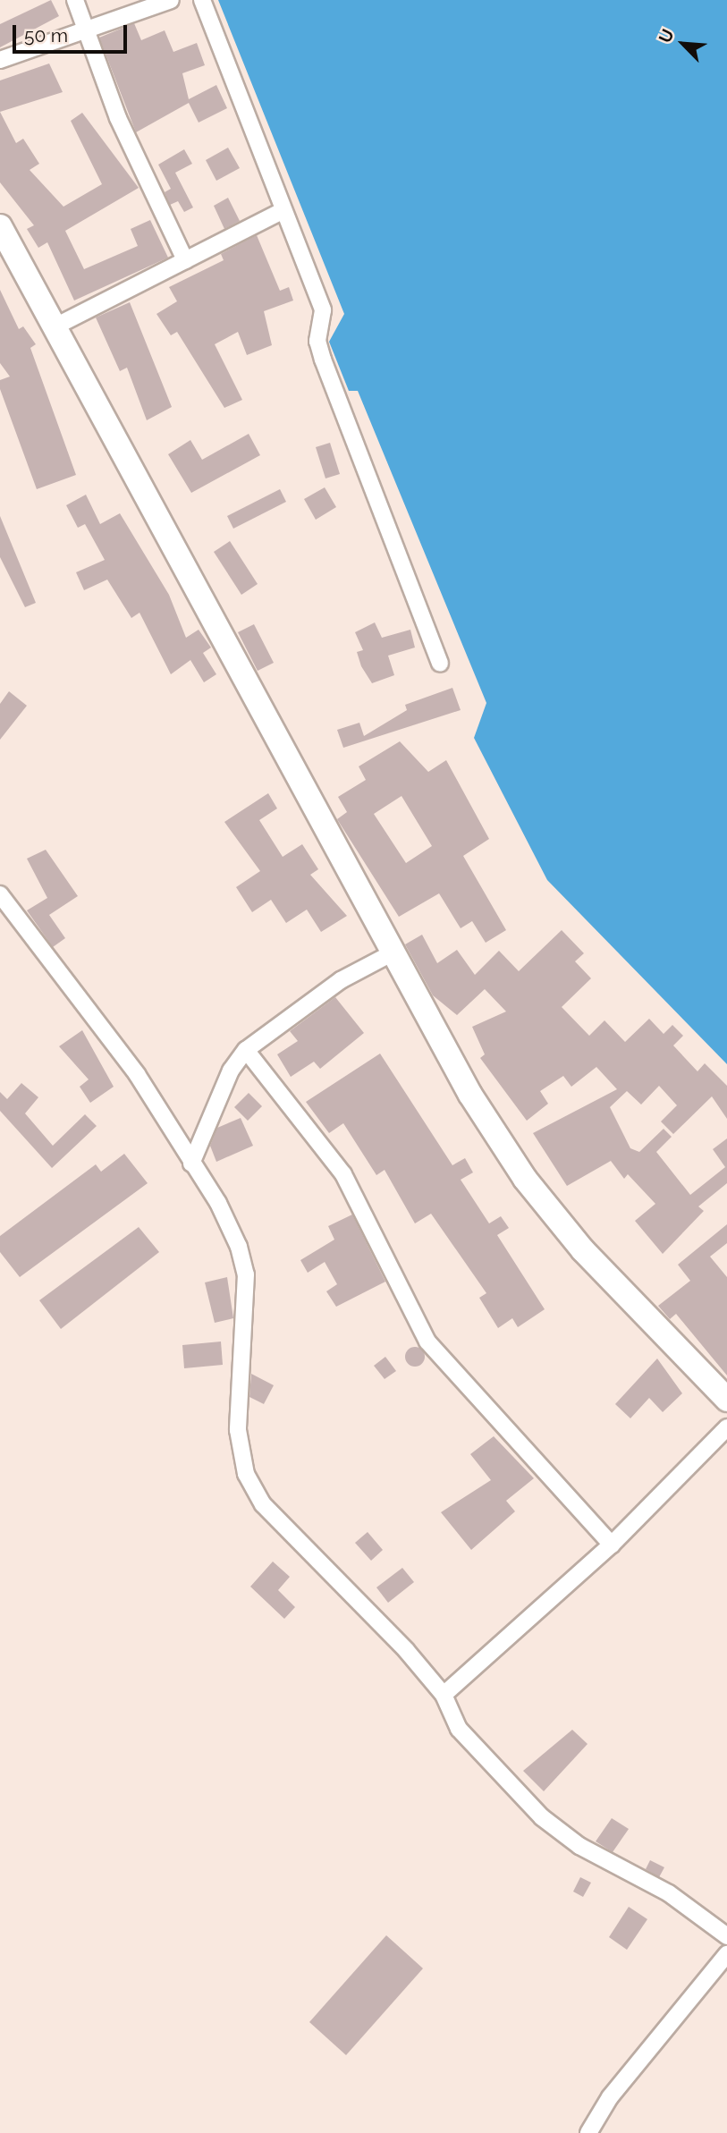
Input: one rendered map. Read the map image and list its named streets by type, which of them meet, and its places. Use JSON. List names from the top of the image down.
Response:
{
  "scale_bar": "50 m",
  "north": "top left"
}
